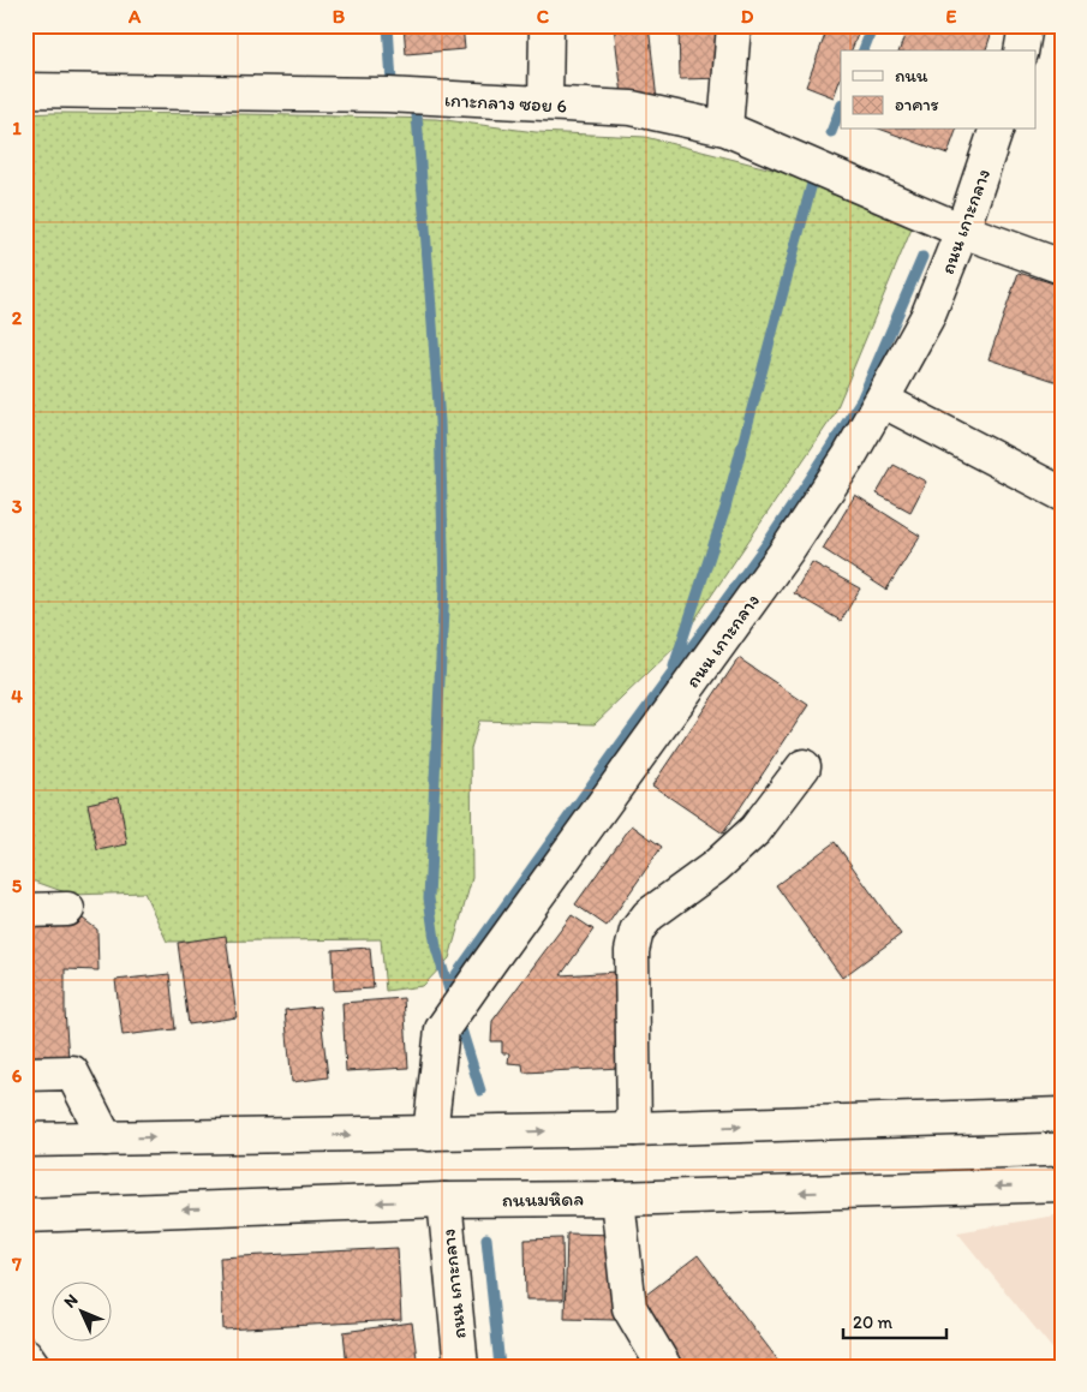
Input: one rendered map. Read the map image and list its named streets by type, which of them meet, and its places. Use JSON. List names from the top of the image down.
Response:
{
  "streets": {
    "street": ["เกาะกลาง ซอย 6", "ถนน เกาะกลาง", "ถนนมหิดล"]
  },
  "crossings": [
    ["เกาะกลาง ซอย 6", "ถนน เกาะกลาง"],
    ["ถนน เกาะกลาง", "ถนนมหิดล"]
  ],
  "legend": ["ถนน", "อาคาร"],
  "scale_bar": "20 m",
  "north": "top left",
  "grid": {
    "columns": [
      "A",
      "B",
      "C",
      "D",
      "E"
    ],
    "rows": [
      "1",
      "2",
      "3",
      "4",
      "5",
      "6",
      "7"
    ]
  }
}
